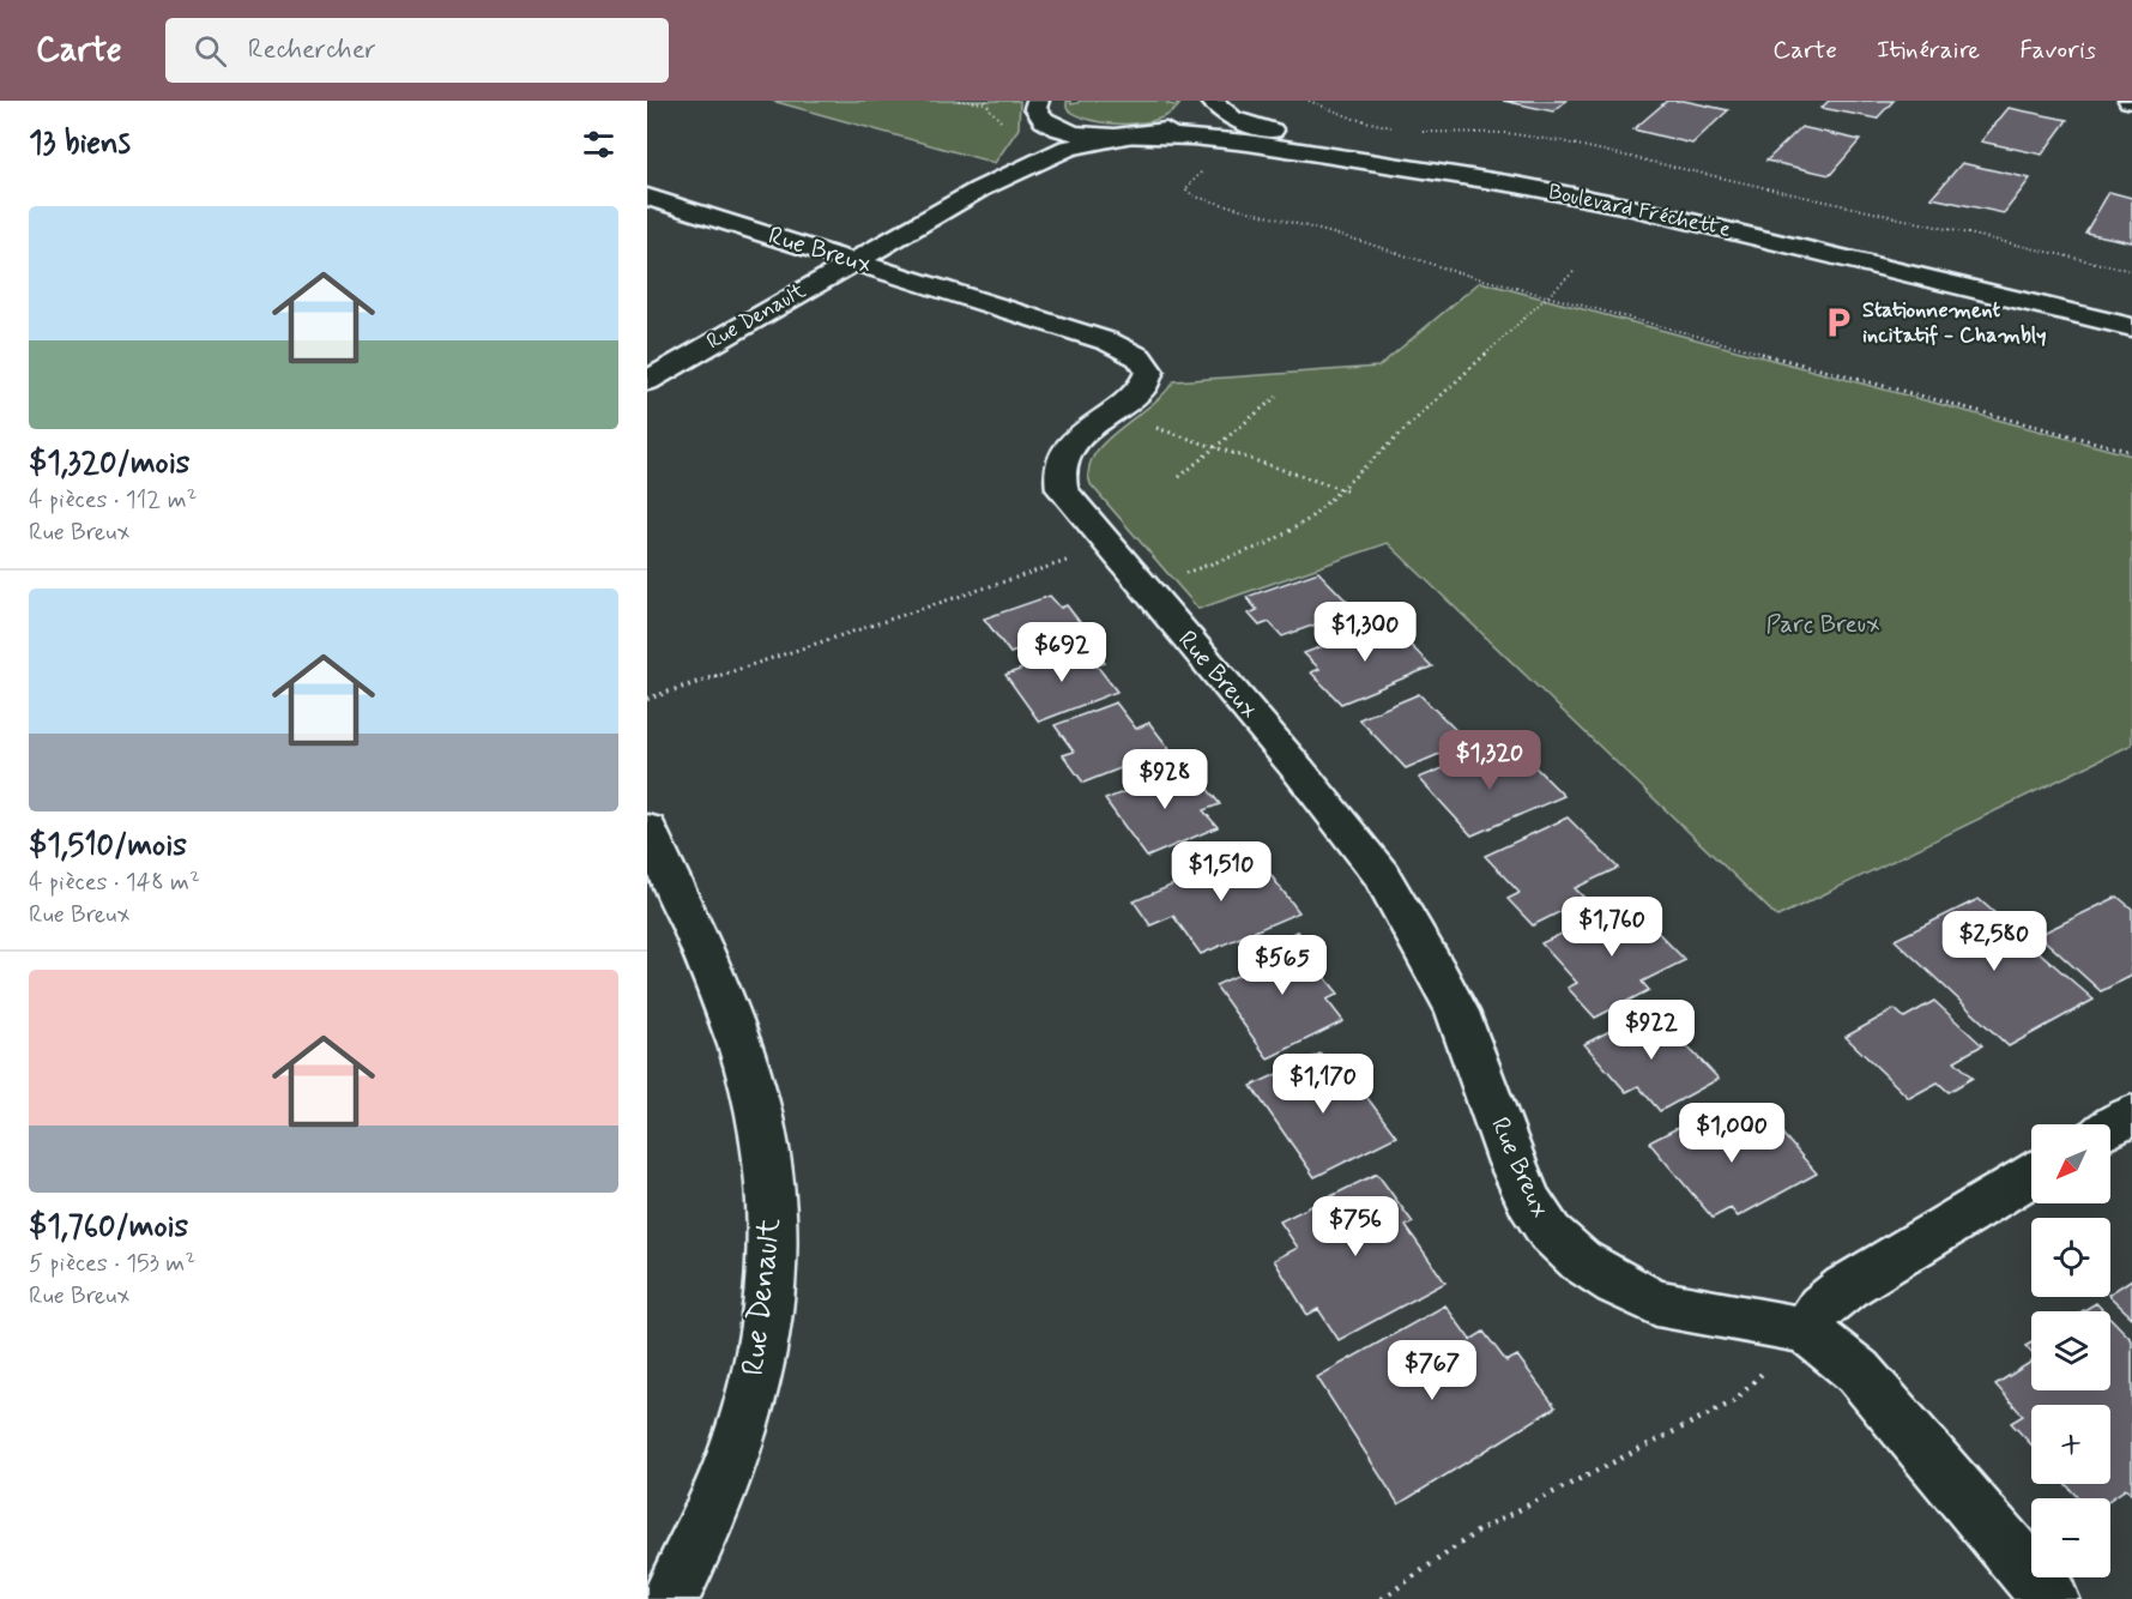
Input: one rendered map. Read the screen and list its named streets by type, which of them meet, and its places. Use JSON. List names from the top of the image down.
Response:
{
  "streets": {
    "street": ["Boulevard Fréchette", "Rue Breux", "Rue Denault"]
  },
  "crossings": [
    ["Boulevard Fréchette", "Rue Denault"],
    ["Rue Breux", "Rue Denault"]
  ],
  "parks": ["Parc Breux"],
  "places": {
    "parking": ["Stationnement incitatif - Chambly"]
  },
  "north": "bottom left",
  "page": {
    "header": "Carte",
    "search": "Rechercher",
    "nav": ["Carte", "Itinéraire", "Favoris"],
    "heading": "13 biens",
    "list": [
      {
        "name": "$1,320/mois",
        "note": "4 pièces · 112 m² · Rue Breux"
      },
      {
        "name": "$1,510/mois",
        "note": "4 pièces · 148 m² · Rue Breux"
      },
      {
        "name": "$1,760/mois",
        "note": "5 pièces · 153 m² · Rue Breux"
      }
    ],
    "price": [
      "$1,300",
      "$692",
      "$1,320",
      "$928",
      "$1,510",
      "$1,760",
      "$2,580",
      "$565",
      "$922",
      "$1,170",
      "$1,000",
      "$756",
      "$767"
    ],
    "map_buttons": ["+", "−"]
  }
}
